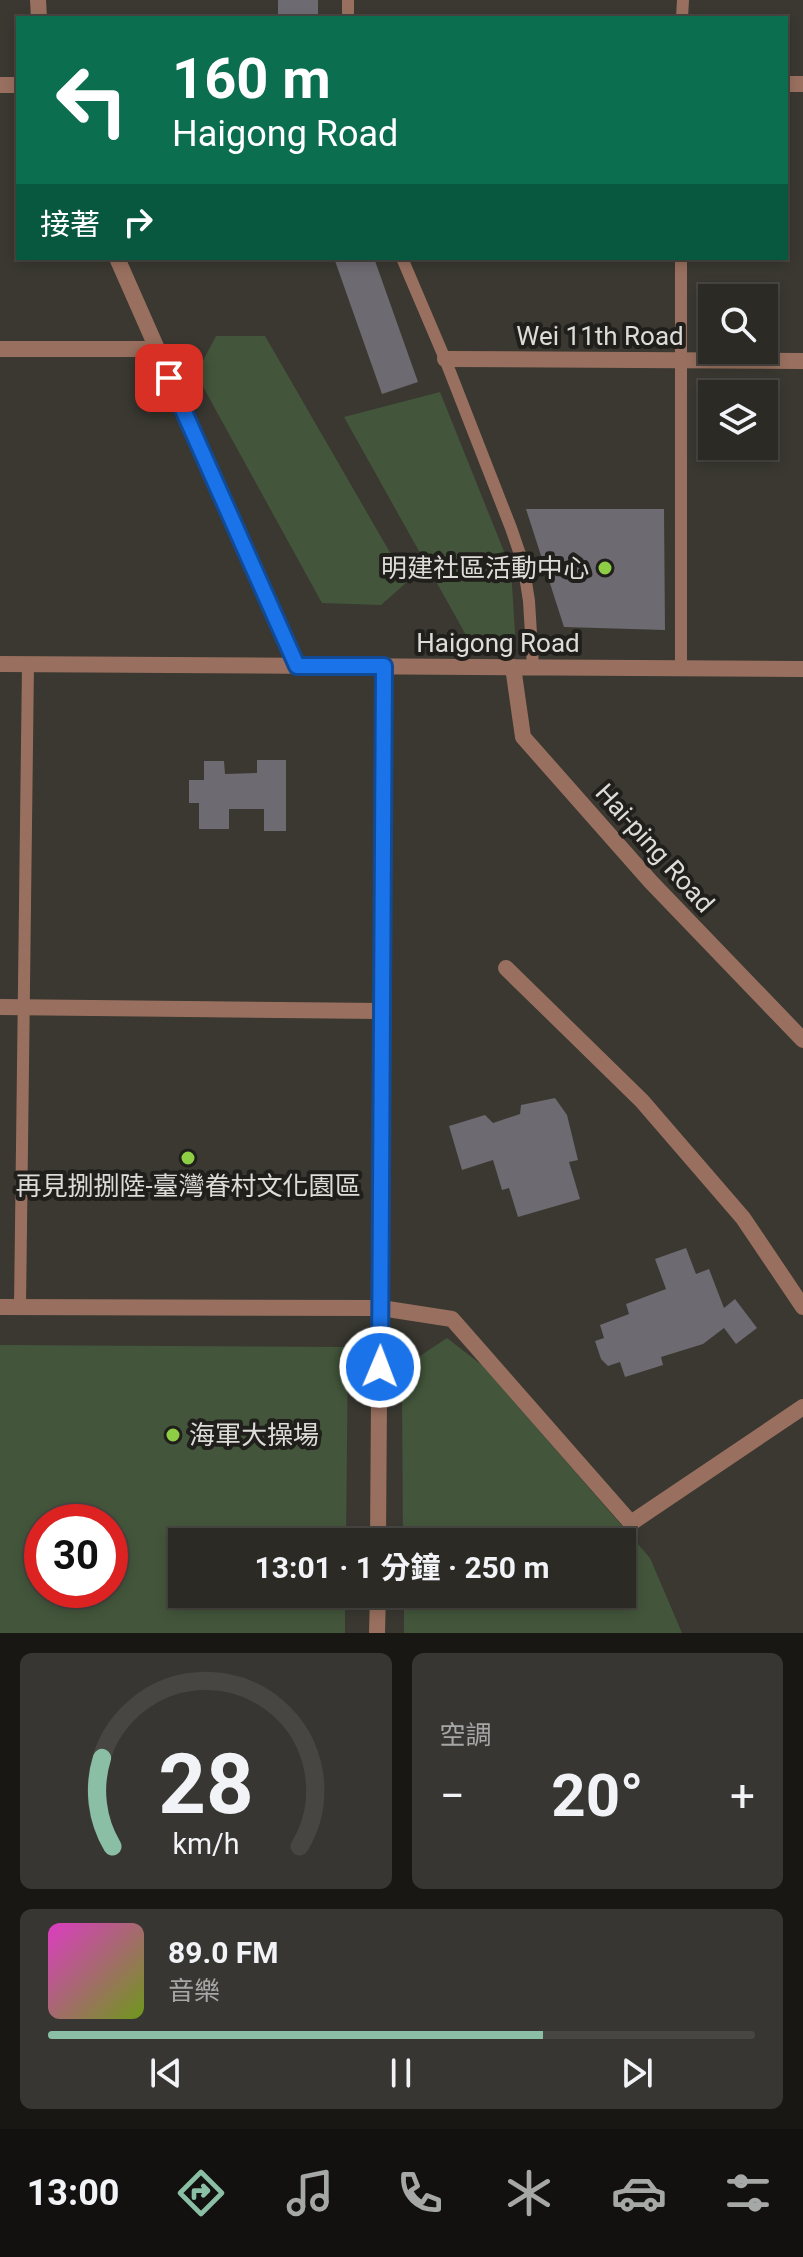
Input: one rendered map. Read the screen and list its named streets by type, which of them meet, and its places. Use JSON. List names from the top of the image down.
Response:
{
  "streets": {
    "street": ["Wei 11th Road", "Haigong Road", "Hai-ping Road"]
  },
  "crossings": [
    ["Haigong Road", "Hai-ping Road"]
  ],
  "places": ["明建社區活動中心", "再見捌捌陸-臺灣眷村文化園區", "海軍大操場"],
  "page": {
    "turn": ["160 m", "Haigong Road"],
    "then": "接著",
    "limit": "30",
    "trip": "13:01 · 1 分鐘 · 250 m",
    "tile": "空調",
    "heat": ["−", "20°", "+"],
    "song": ["89.0 FM", "音樂"],
    "tabs": "13:00",
    "gauge": ["28", "km/h"]
  }
}
